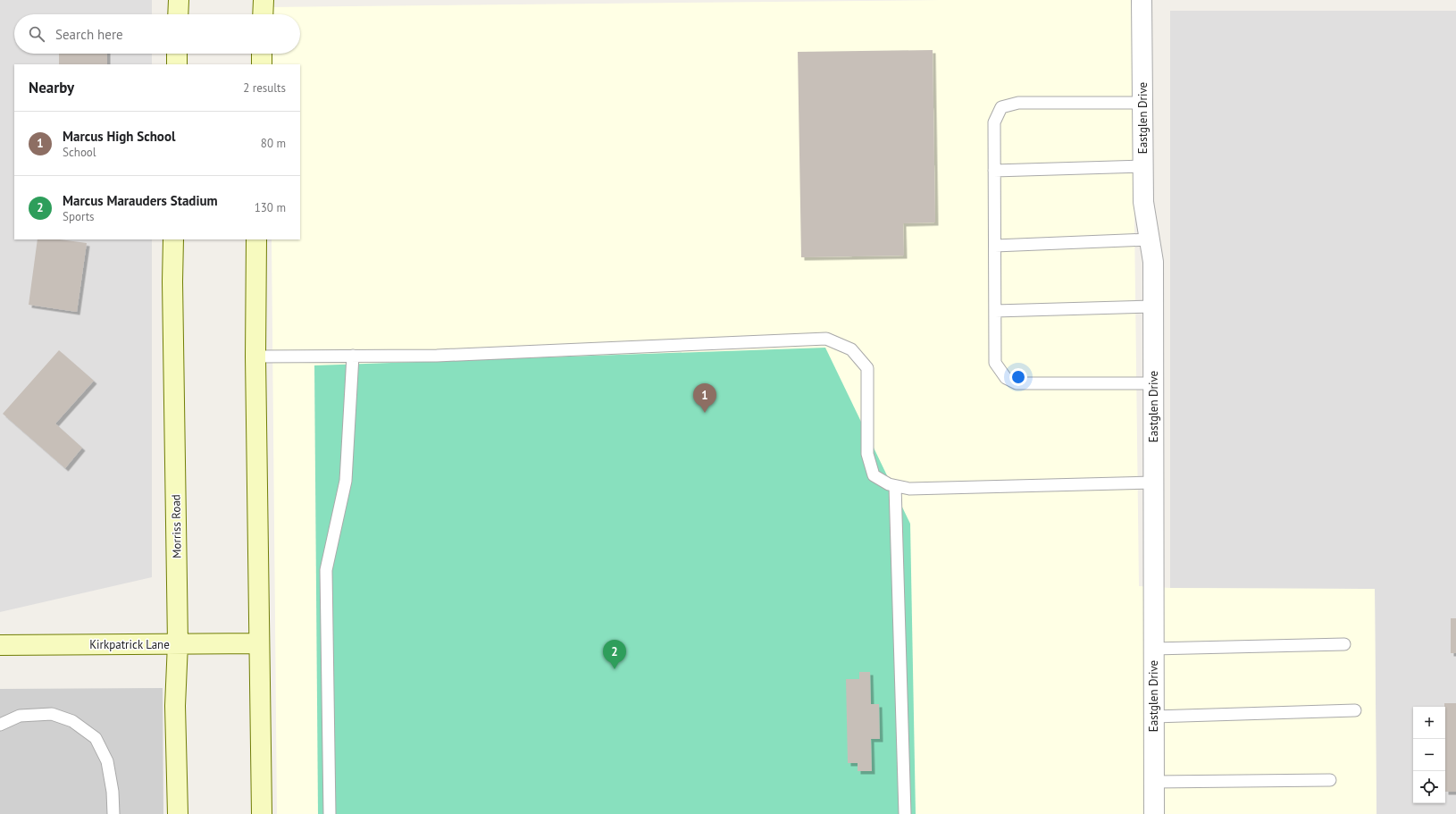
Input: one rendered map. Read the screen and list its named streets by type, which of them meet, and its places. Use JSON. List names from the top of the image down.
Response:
{
  "streets": {
    "main road": ["Morriss Road", "Kirkpatrick Lane"],
    "street": ["Eastglen Drive"]
  },
  "crossings": [
    ["Morriss Road", "Kirkpatrick Lane"]
  ],
  "page": {
    "search": "Search here",
    "heading": ["Nearby", "2 results"],
    "list": [
      {
        "mark": "1",
        "name": "Marcus High School",
        "note": "School",
        "value": "80 m"
      },
      {
        "mark": "2",
        "name": "Marcus Marauders Stadium",
        "note": "Sports",
        "value": "130 m"
      }
    ],
    "pins": ["1", "2"],
    "map_buttons": ["+", "−"]
  }
}
